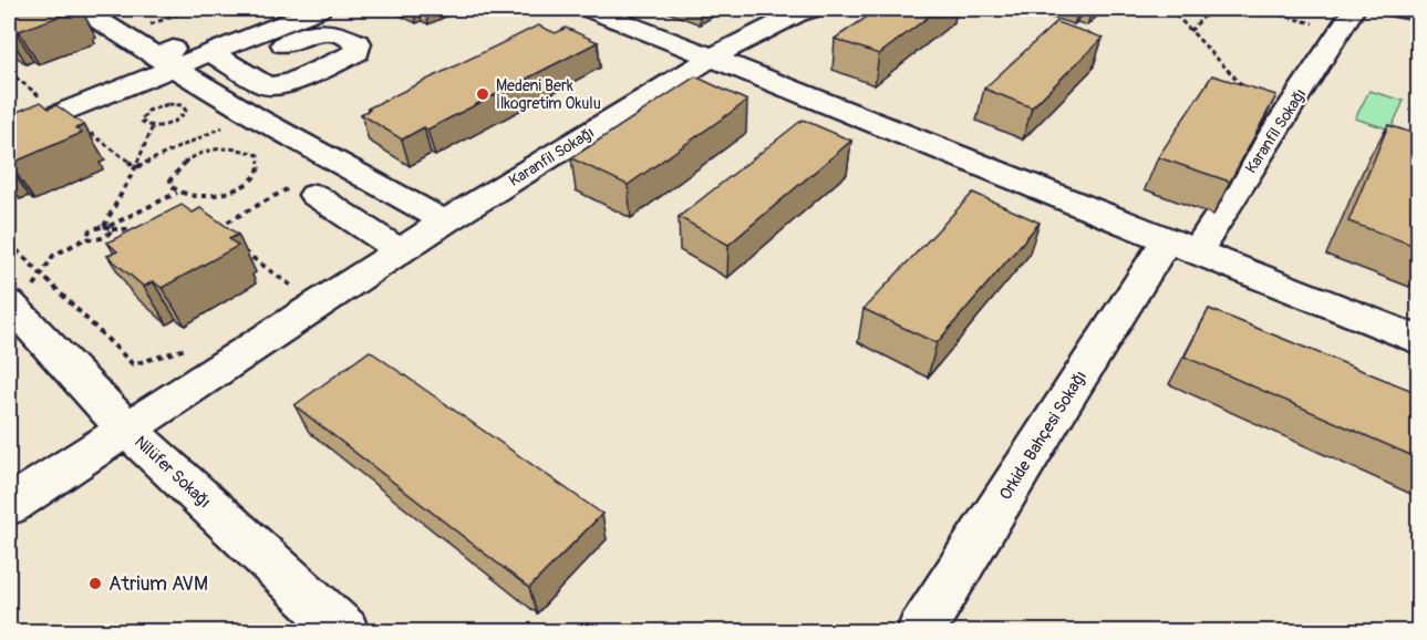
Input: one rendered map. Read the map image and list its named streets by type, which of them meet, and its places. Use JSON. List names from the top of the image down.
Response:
{
  "streets": {
    "street": ["Karanfil Sokağı", "Orkide Bahçesi Sokağı", "Nilüfer Sokağı"]
  },
  "crossings": [
    ["Karanfil Sokağı", "Orkide Bahçesi Sokağı"],
    ["Karanfil Sokağı", "Nilüfer Sokağı"]
  ],
  "places": ["Medeni Berk İlkogretim Okulu", "Atrium AVM"]
}
